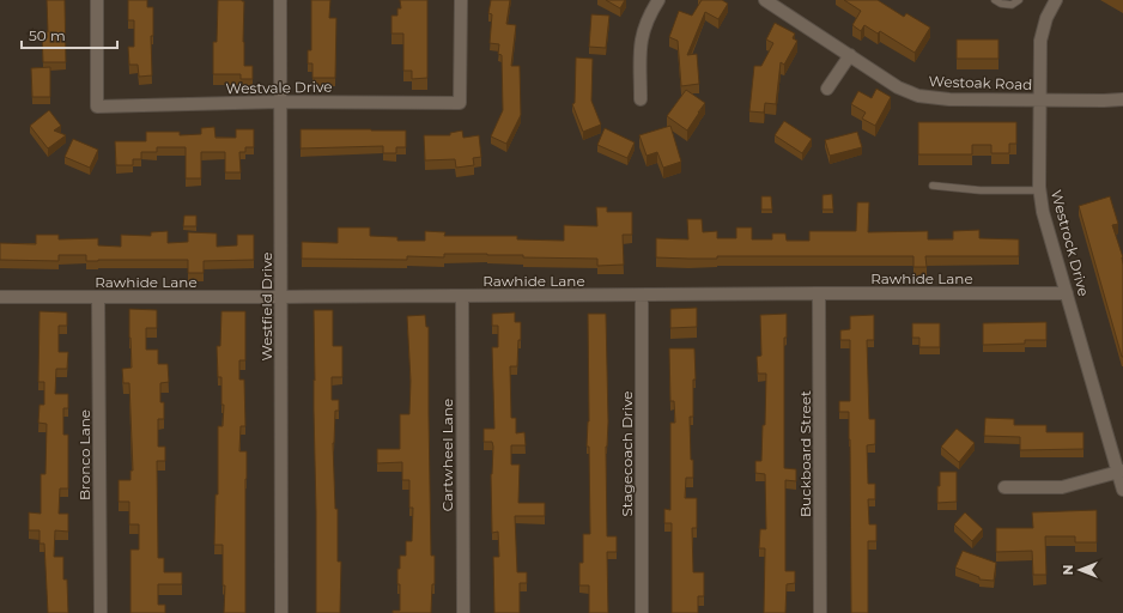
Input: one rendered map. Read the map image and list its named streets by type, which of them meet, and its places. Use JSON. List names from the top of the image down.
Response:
{
  "streets": {
    "street": [
      "Westoak Road",
      "Westvale Drive",
      "Westrock Drive",
      "Rawhide Lane",
      "Westfield Drive",
      "Stagecoach Drive",
      "Buckboard Street",
      "Bronco Lane",
      "Cartwheel Lane"
    ]
  },
  "crossings": [
    ["Westoak Road", "Westrock Drive"],
    ["Westvale Drive", "Westfield Drive"],
    ["Westrock Drive", "Rawhide Lane"],
    ["Rawhide Lane", "Westfield Drive"],
    ["Rawhide Lane", "Stagecoach Drive"],
    ["Rawhide Lane", "Buckboard Street"],
    ["Rawhide Lane", "Bronco Lane"],
    ["Rawhide Lane", "Cartwheel Lane"]
  ],
  "scale_bar": "50 m",
  "north": "left"
}
